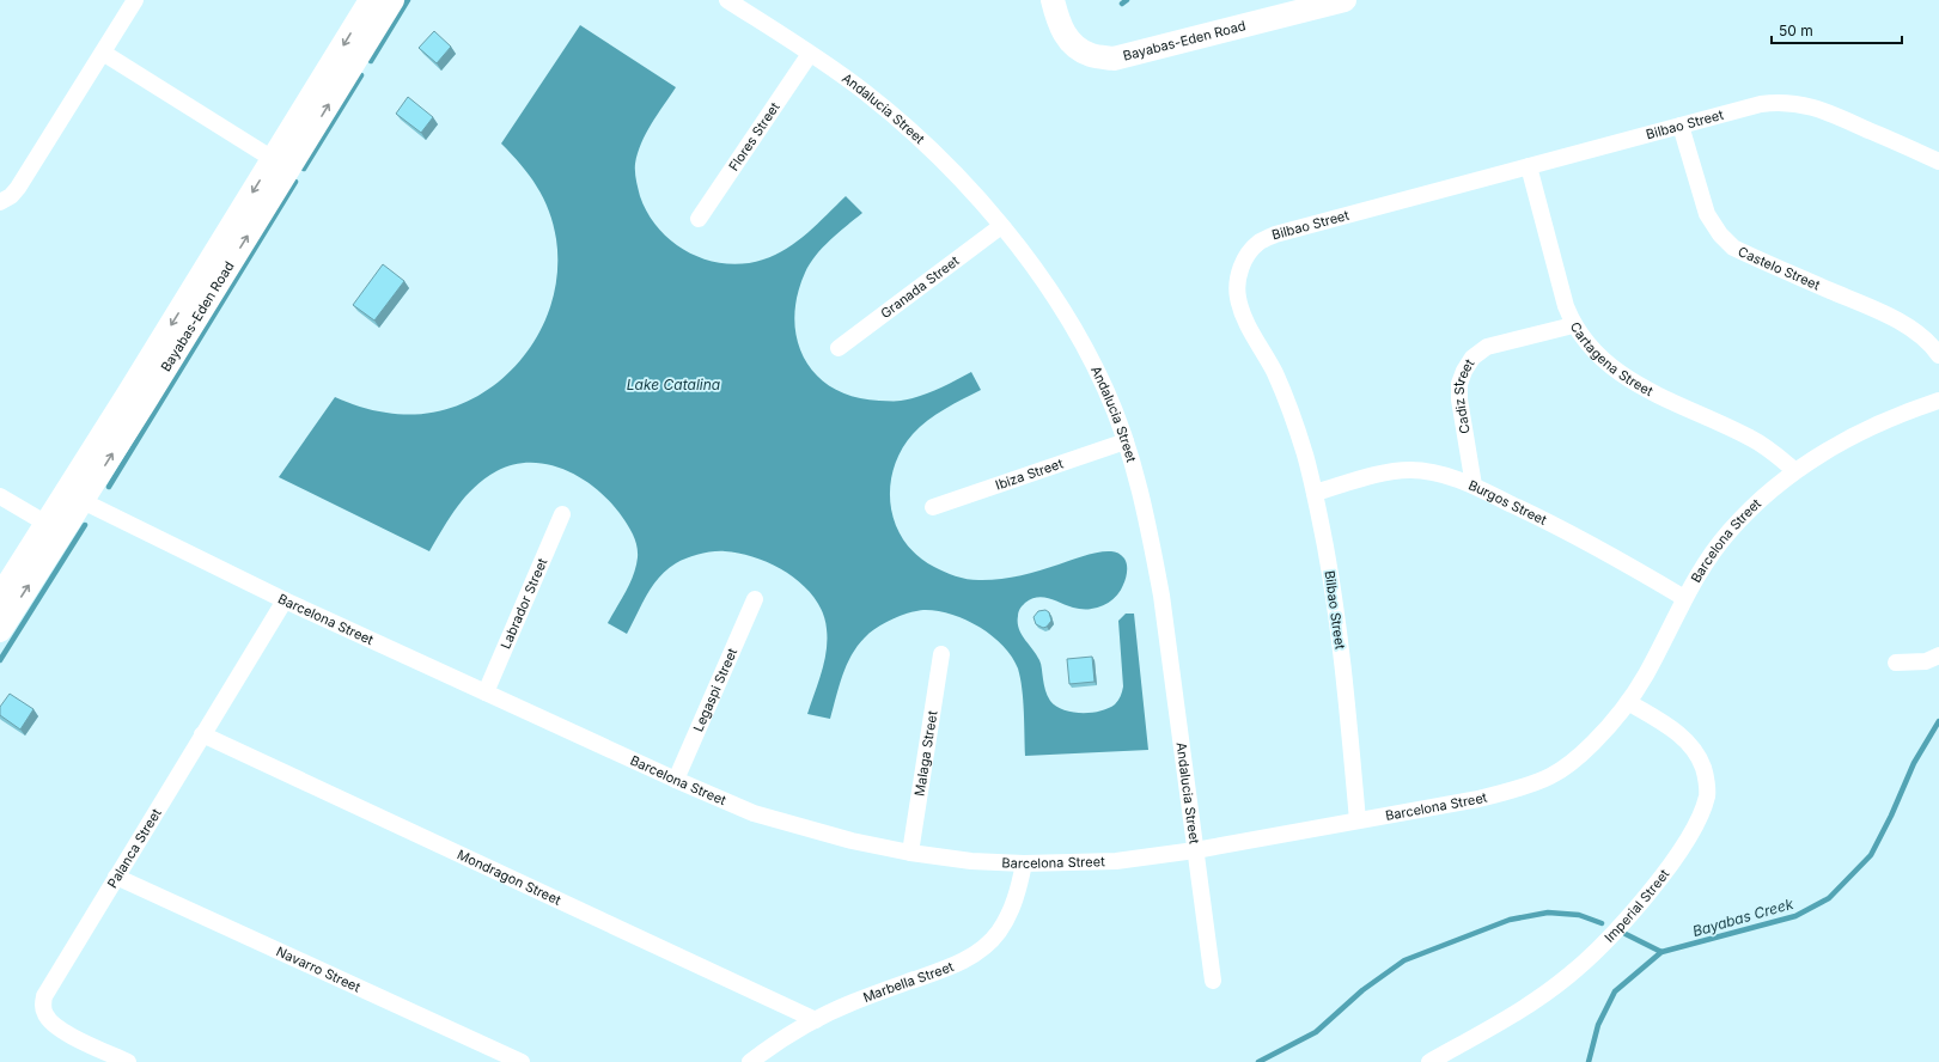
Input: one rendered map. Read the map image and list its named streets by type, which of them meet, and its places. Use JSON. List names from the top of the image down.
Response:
{
  "streets": {
    "street": [
      "Bayabas-Eden Road",
      "Andalucia Street",
      "Bilbao Street",
      "Flores Street",
      "Castelo Street",
      "Granada Street",
      "Cartagena Street",
      "Cadiz Street",
      "Ibiza Street",
      "Burgos Street",
      "Barcelona Street",
      "Labrador Street",
      "Legaspi Street",
      "Malaga Street",
      "Palanca Street",
      "Mondragon Street",
      "Imperial Street",
      "Navarro Street",
      "Marbella Street"
    ]
  },
  "crossings": [
    ["Bayabas-Eden Road", "Barcelona Street"],
    ["Andalucia Street", "Flores Street"],
    ["Andalucia Street", "Granada Street"],
    ["Andalucia Street", "Ibiza Street"],
    ["Andalucia Street", "Barcelona Street"],
    ["Bilbao Street", "Castelo Street"],
    ["Bilbao Street", "Cartagena Street"],
    ["Bilbao Street", "Burgos Street"],
    ["Bilbao Street", "Barcelona Street"],
    ["Cartagena Street", "Cadiz Street"],
    ["Cartagena Street", "Barcelona Street"],
    ["Cadiz Street", "Burgos Street"],
    ["Burgos Street", "Barcelona Street"],
    ["Barcelona Street", "Labrador Street"],
    ["Barcelona Street", "Legaspi Street"],
    ["Barcelona Street", "Malaga Street"],
    ["Barcelona Street", "Palanca Street"],
    ["Barcelona Street", "Imperial Street"],
    ["Barcelona Street", "Marbella Street"],
    ["Palanca Street", "Mondragon Street"],
    ["Palanca Street", "Navarro Street"],
    ["Mondragon Street", "Marbella Street"]
  ],
  "water": ["Lake Catalina", "Bayabas Creek"],
  "scale_bar": "50 m"
}
